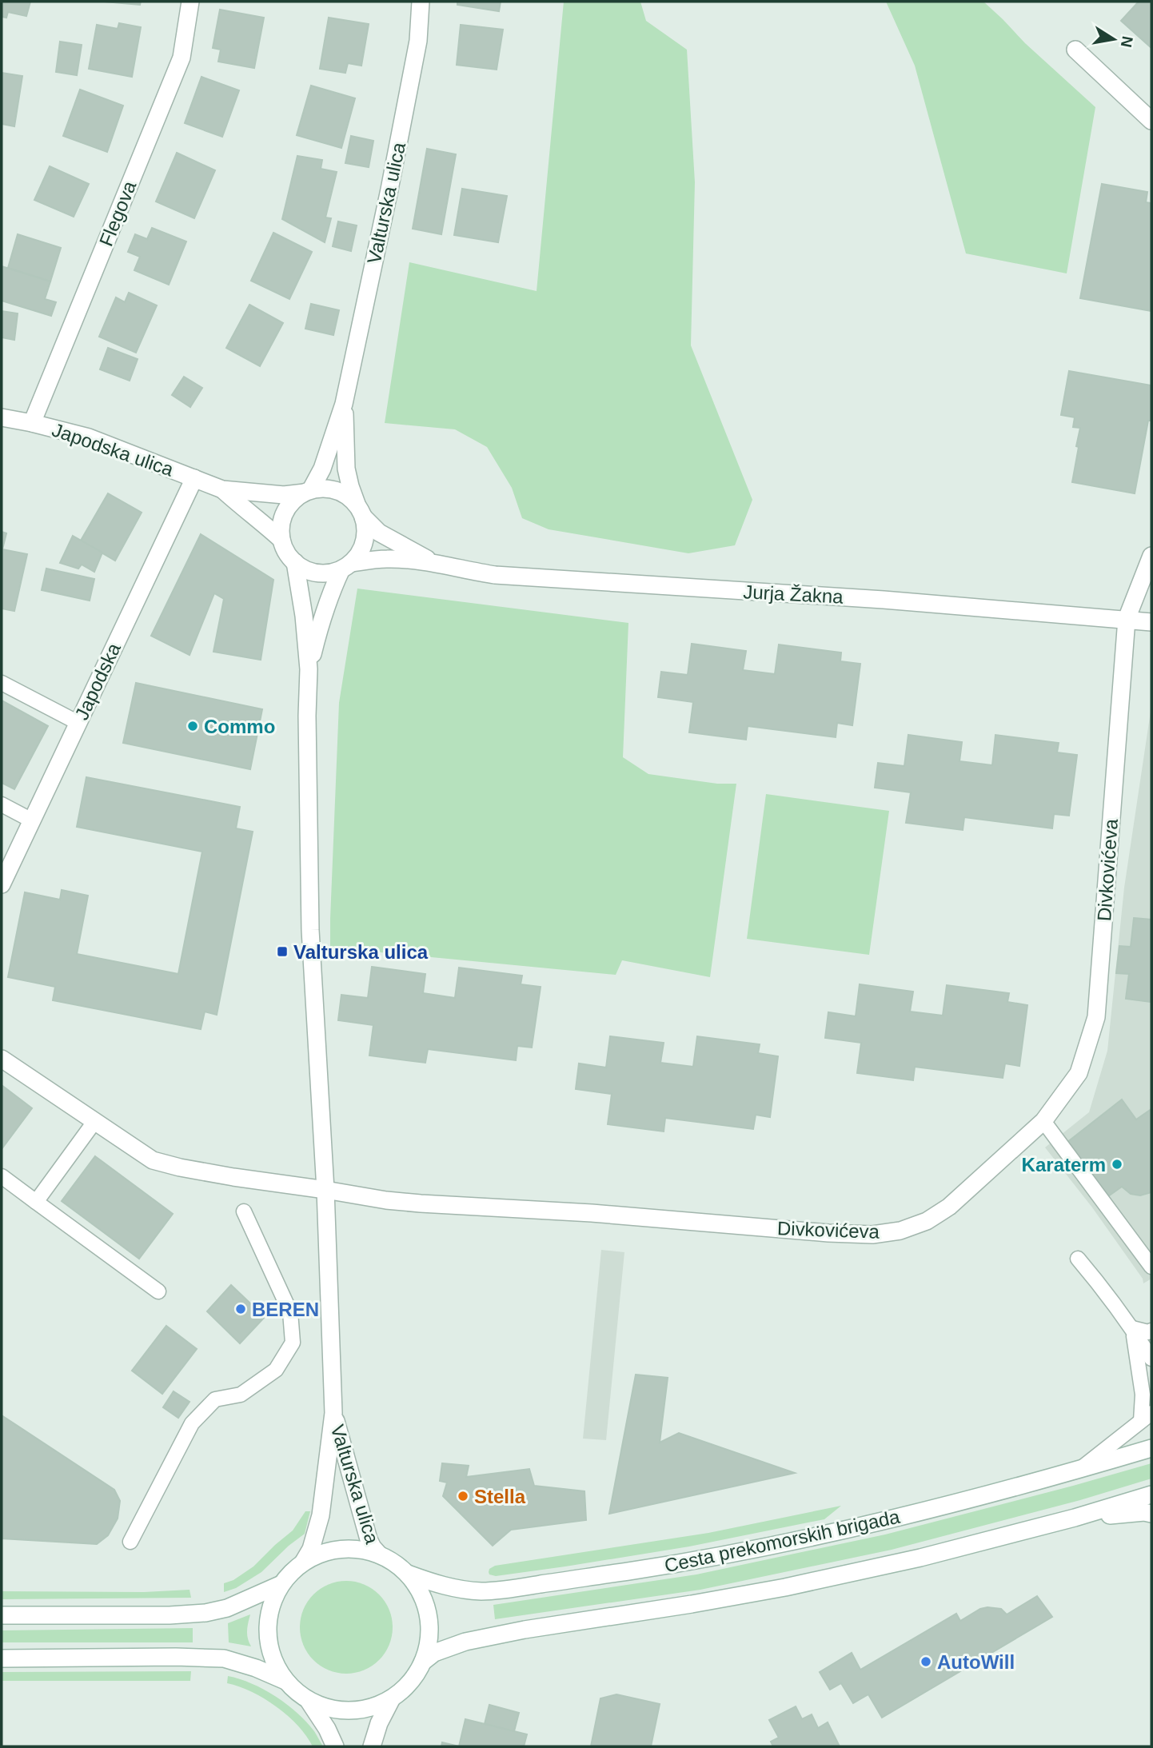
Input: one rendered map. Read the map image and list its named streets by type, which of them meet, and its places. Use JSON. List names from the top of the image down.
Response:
{
  "streets": {
    "street": [
      "Valturska ulica",
      "Flegova",
      "Japodska ulica",
      "Jurja Žakna",
      "Japodska",
      "Divkovićeva",
      "Cesta prekomorskih brigada"
    ]
  },
  "crossings": [
    ["Valturska ulica", "Japodska ulica"],
    ["Valturska ulica", "Jurja Žakna"],
    ["Valturska ulica", "Divkovićeva"],
    ["Valturska ulica", "Cesta prekomorskih brigada"],
    ["Flegova", "Japodska ulica"],
    ["Japodska ulica", "Jurja Žakna"],
    ["Japodska ulica", "Japodska"],
    ["Jurja Žakna", "Divkovićeva"]
  ],
  "places": {
    "other": [
      "Commo",
      "Karaterm",
      "BEREN",
      "Stella",
      "AutoWill"
    ],
    "transit": ["Valturska ulica"]
  },
  "north": "right"
}
